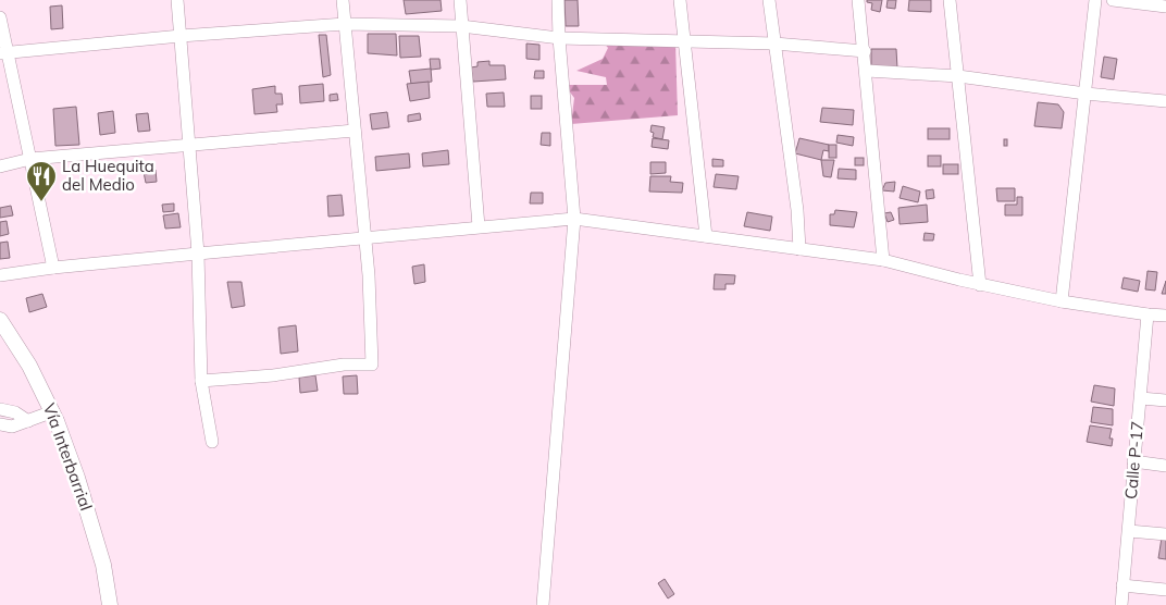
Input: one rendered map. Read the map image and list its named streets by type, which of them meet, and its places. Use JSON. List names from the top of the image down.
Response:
{
  "streets": {
    "main road": ["Vía Interbarrial"],
    "street": ["Calle P-17"]
  },
  "places": {
    "restaurant": ["La Huequita del Medio"]
  }
}
